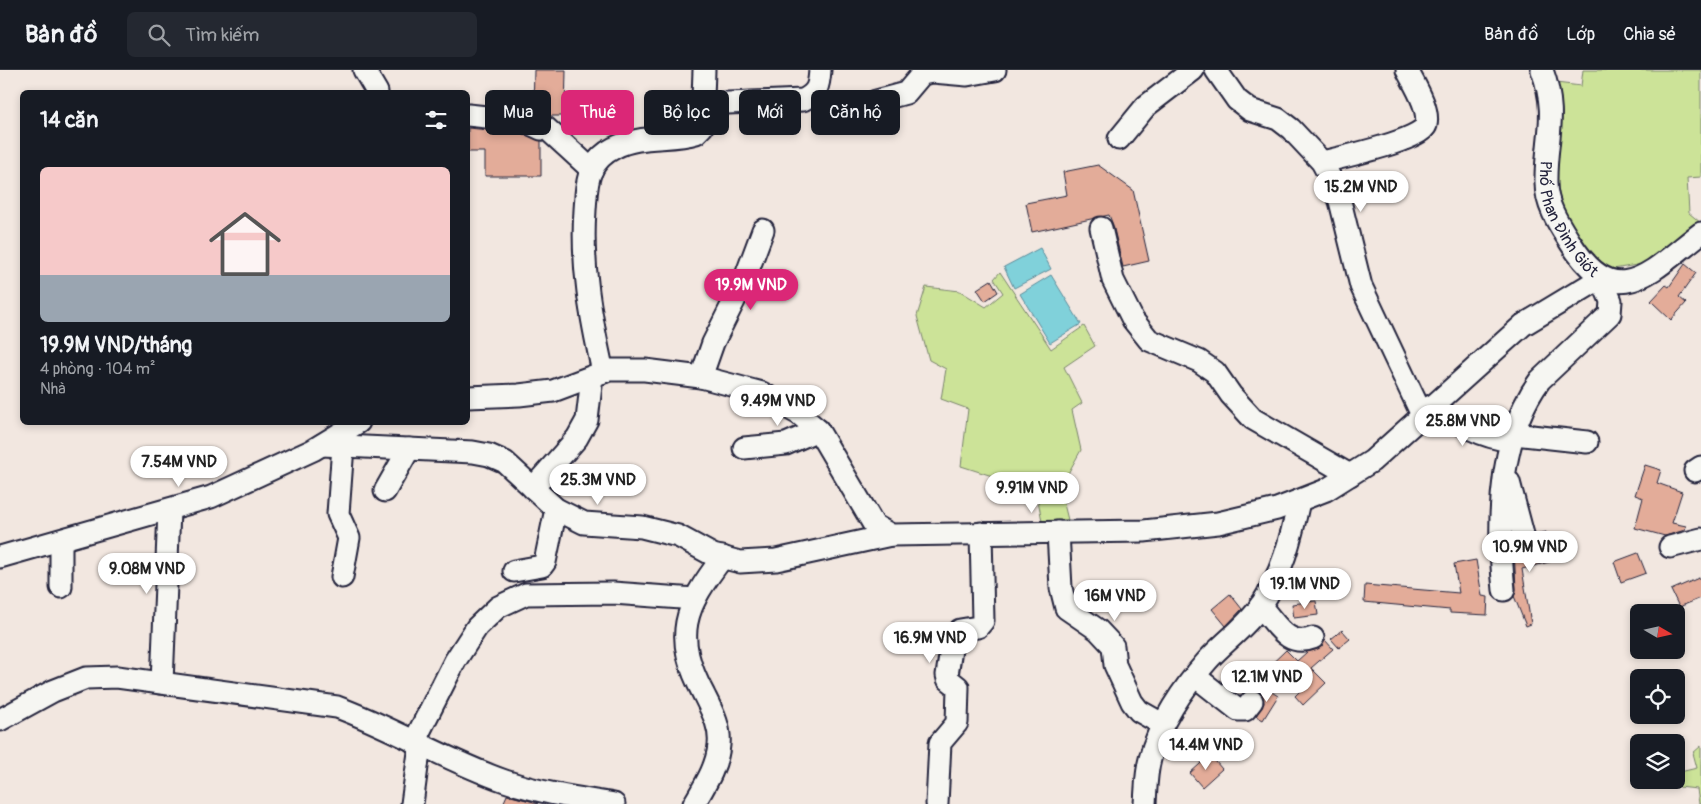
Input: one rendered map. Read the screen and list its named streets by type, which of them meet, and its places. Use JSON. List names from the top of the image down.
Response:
{
  "streets": {
    "street": ["Phố Phan Đình Giót"]
  },
  "north": "right",
  "page": {
    "header": "Bản đồ",
    "search": "Tìm kiếm",
    "nav": ["Bản đồ", "Lớp", "Chia sẻ"],
    "chip": [
      "Mua",
      "Thuê",
      "Bộ lọc",
      "Mới",
      "Căn hộ"
    ],
    "heading": "14 căn",
    "list": [
      {
        "name": "19.9M VND/tháng",
        "note": "4 phòng · 104 m² · Nhà"
      }
    ],
    "price": [
      "15.2M VND",
      "19.9M VND",
      "9.49M VND",
      "25.8M VND",
      "7.54M VND",
      "25.3M VND",
      "9.91M VND",
      "10.9M VND",
      "9.08M VND",
      "19.1M VND",
      "16M VND",
      "16.9M VND",
      "12.1M VND",
      "14.4M VND"
    ]
  }
}
